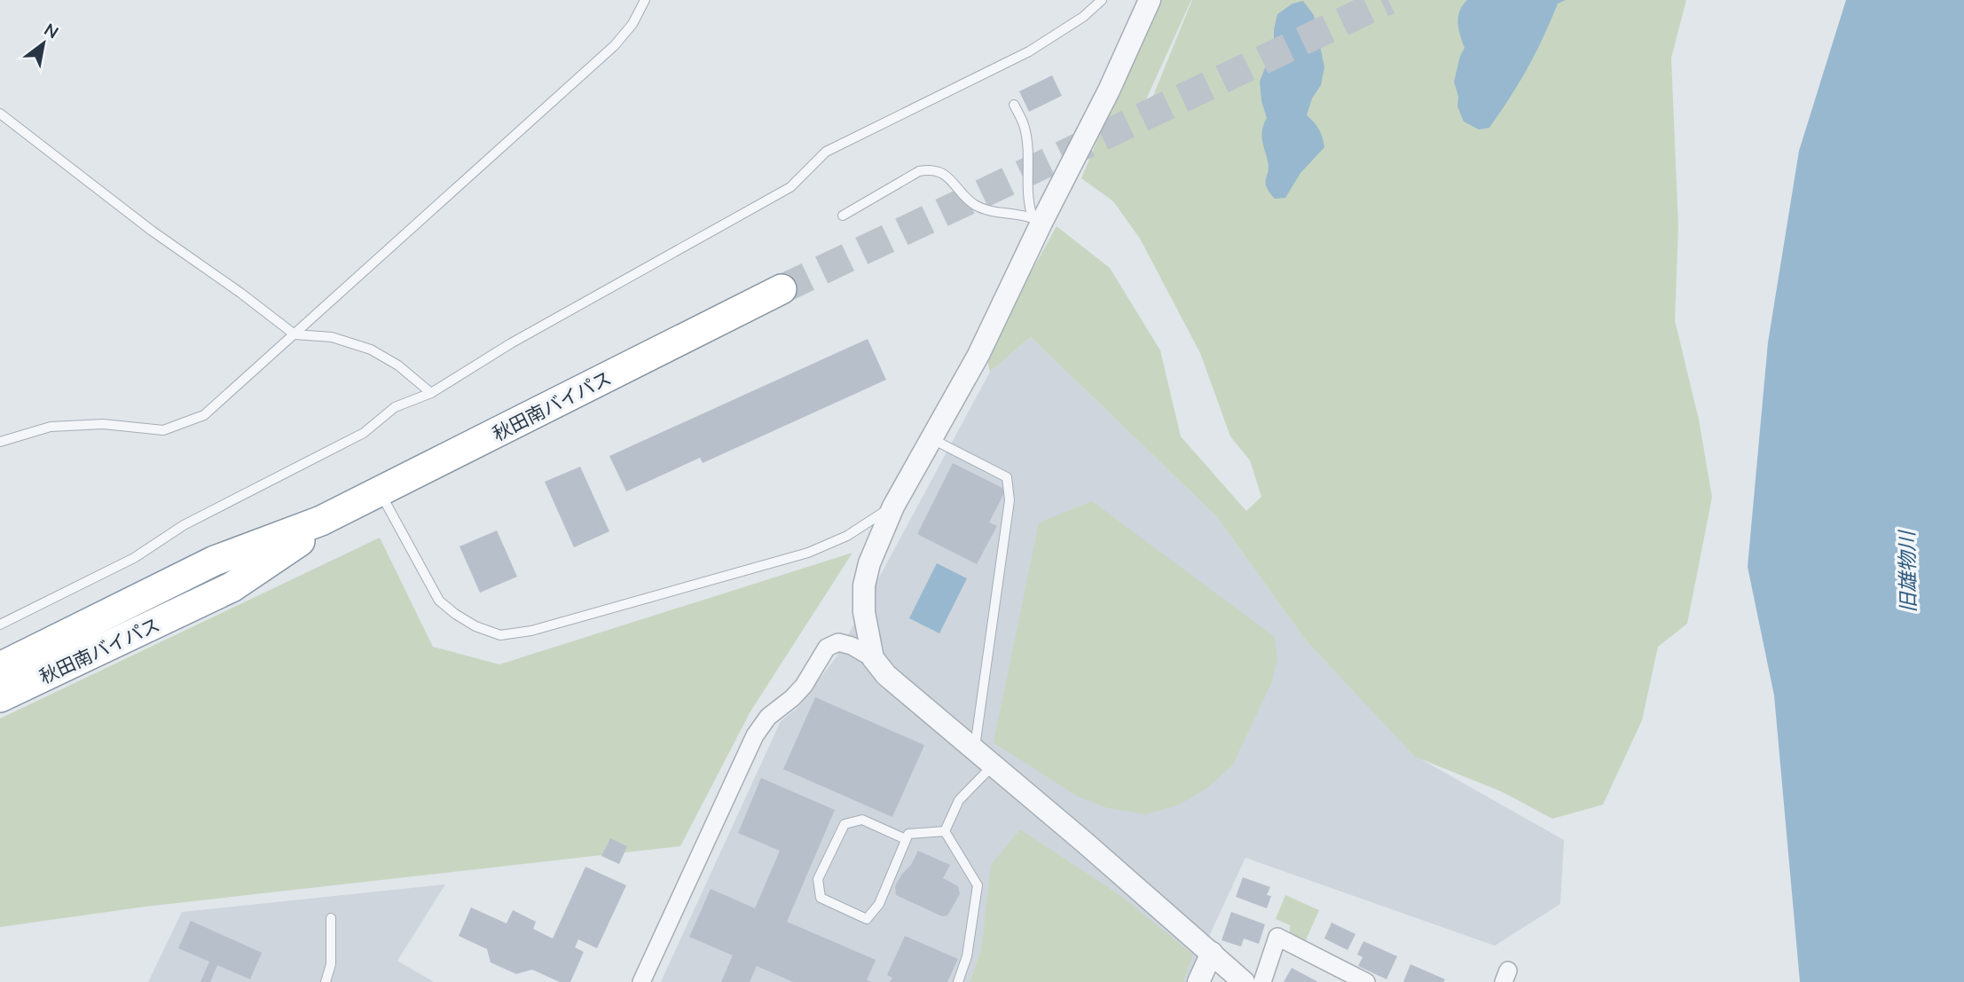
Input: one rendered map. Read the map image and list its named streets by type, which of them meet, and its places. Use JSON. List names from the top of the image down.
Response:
{
  "streets": {
    "highway": ["秋田南バイパス"]
  },
  "water": ["旧雄物川"],
  "north": "top right"
}
